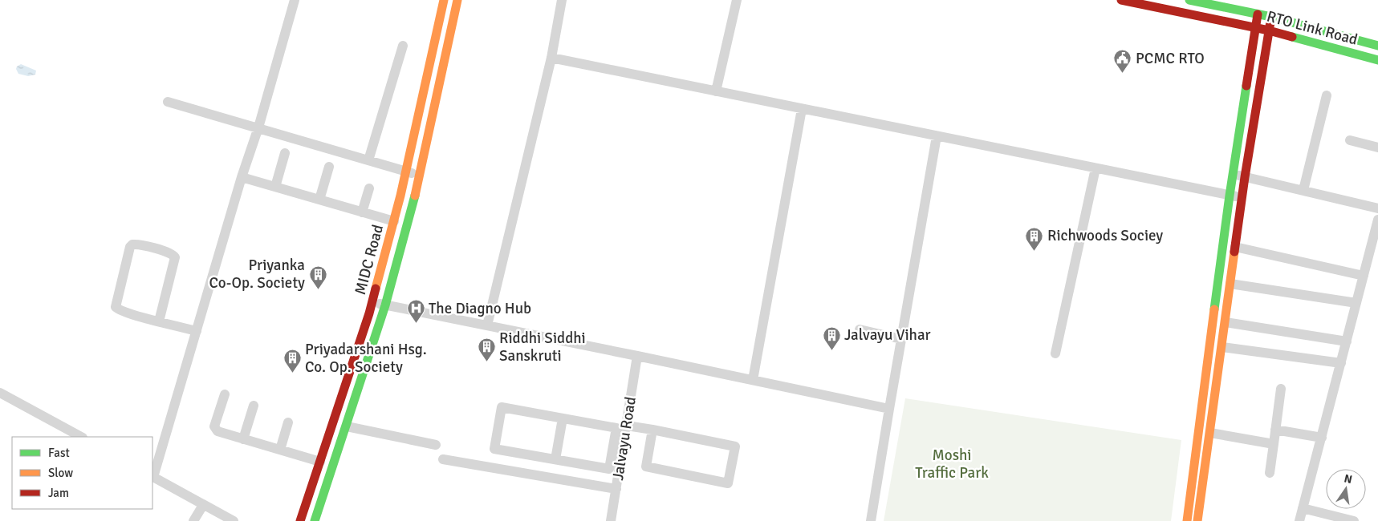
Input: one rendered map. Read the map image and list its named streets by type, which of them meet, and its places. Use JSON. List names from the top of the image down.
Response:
{
  "streets": {
    "main road": ["RTO Link Road", "MIDC Road"],
    "street": ["Jalvayu Road"]
  },
  "parks": ["Moshi Traffic Park"],
  "places": {
    "public building": ["PCMC RTO"],
    "building": [
      "Richwoods Sociey",
      "Priyanka Co-Op. Society",
      "Jalvayu Vihar",
      "Riddhi Siddhi Sanskruti",
      "Priyadarshani Hsg. Co. Op. Society"
    ],
    "hospital": ["The Diagno Hub"]
  },
  "legend": ["Fast", "Slow", "Jam"],
  "north": "top"
}
